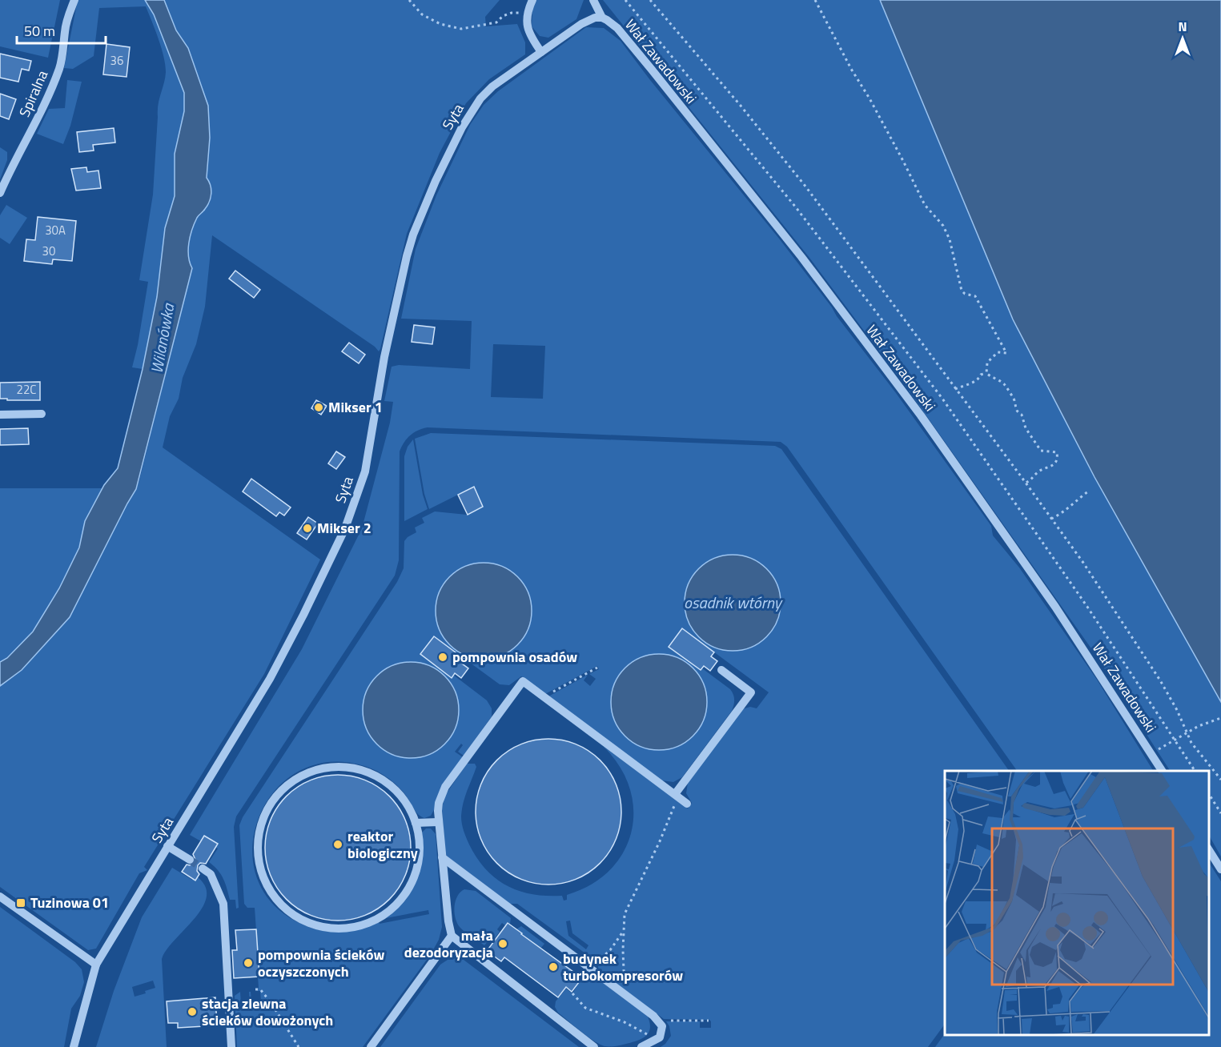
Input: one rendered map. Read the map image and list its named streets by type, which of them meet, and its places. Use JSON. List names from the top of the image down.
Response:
{
  "streets": {
    "street": ["Wał Zawadowski", "Spiralna", "Syta"]
  },
  "crossings": [
    ["Wał Zawadowski", "Syta"]
  ],
  "water": ["Wilanówka", "osadnik wtórny"],
  "places": {
    "other": [
      "Mikser 1",
      "Mikser 2",
      "pompownia osadów",
      "reaktor biologiczny",
      "mała dezodoryzacja",
      "pompownia ścieków oczyszczonych",
      "budynek turbokompresorów",
      "stacja zlewna ścieków dowożonych"
    ],
    "transit": ["Tuzinowa 01"]
  },
  "house_numbers": [
    "36",
    "30A",
    "30",
    "22C"
  ],
  "scale_bar": "50 m",
  "north": "top"
}
